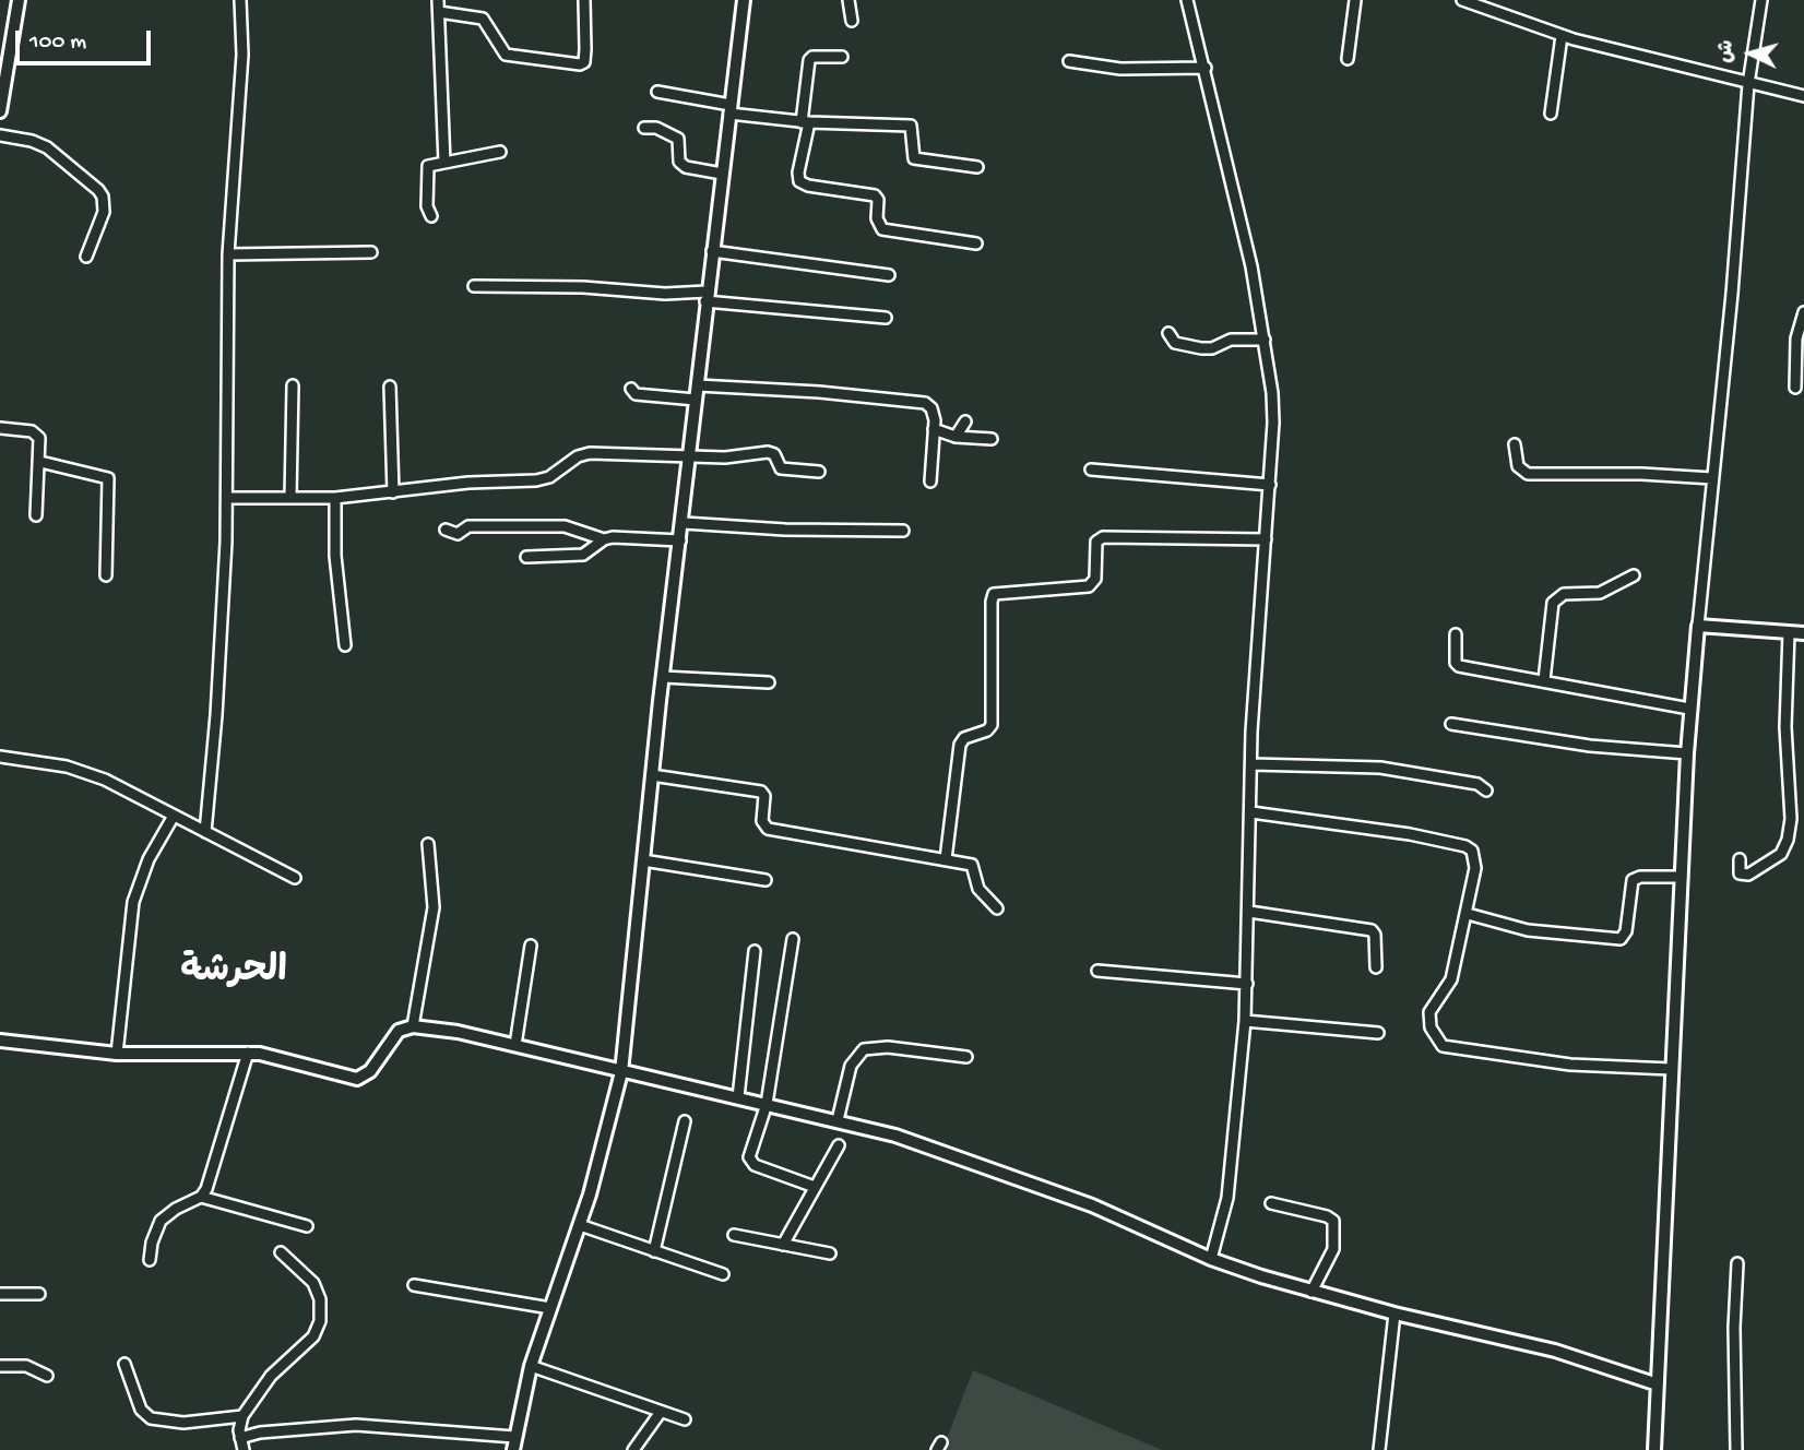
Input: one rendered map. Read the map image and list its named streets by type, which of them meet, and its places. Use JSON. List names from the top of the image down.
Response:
{
  "districts": ["الحرشة"],
  "scale_bar": "100 m",
  "north": "left"
}
